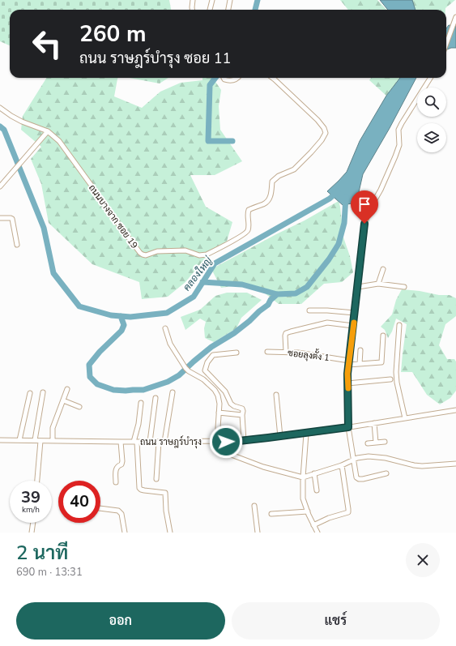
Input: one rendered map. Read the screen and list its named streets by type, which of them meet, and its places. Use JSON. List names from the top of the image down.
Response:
{
  "streets": {
    "street": ["ถนนบางจาก ซอย 19", "ซอยลุงตั้ง 1", "ถนน ราษฎร์บำรุง"]
  },
  "water": ["คลองใหญ่"],
  "page": {
    "turn": ["260 m", "ถนน ราษฎร์บำรุง ซอย 11"],
    "speed": "39 km/h",
    "limit": "40",
    "heading": ["2 นาที", "690 m · 13:31"],
    "buttons": ["ออก", "แชร์"]
  }
}
